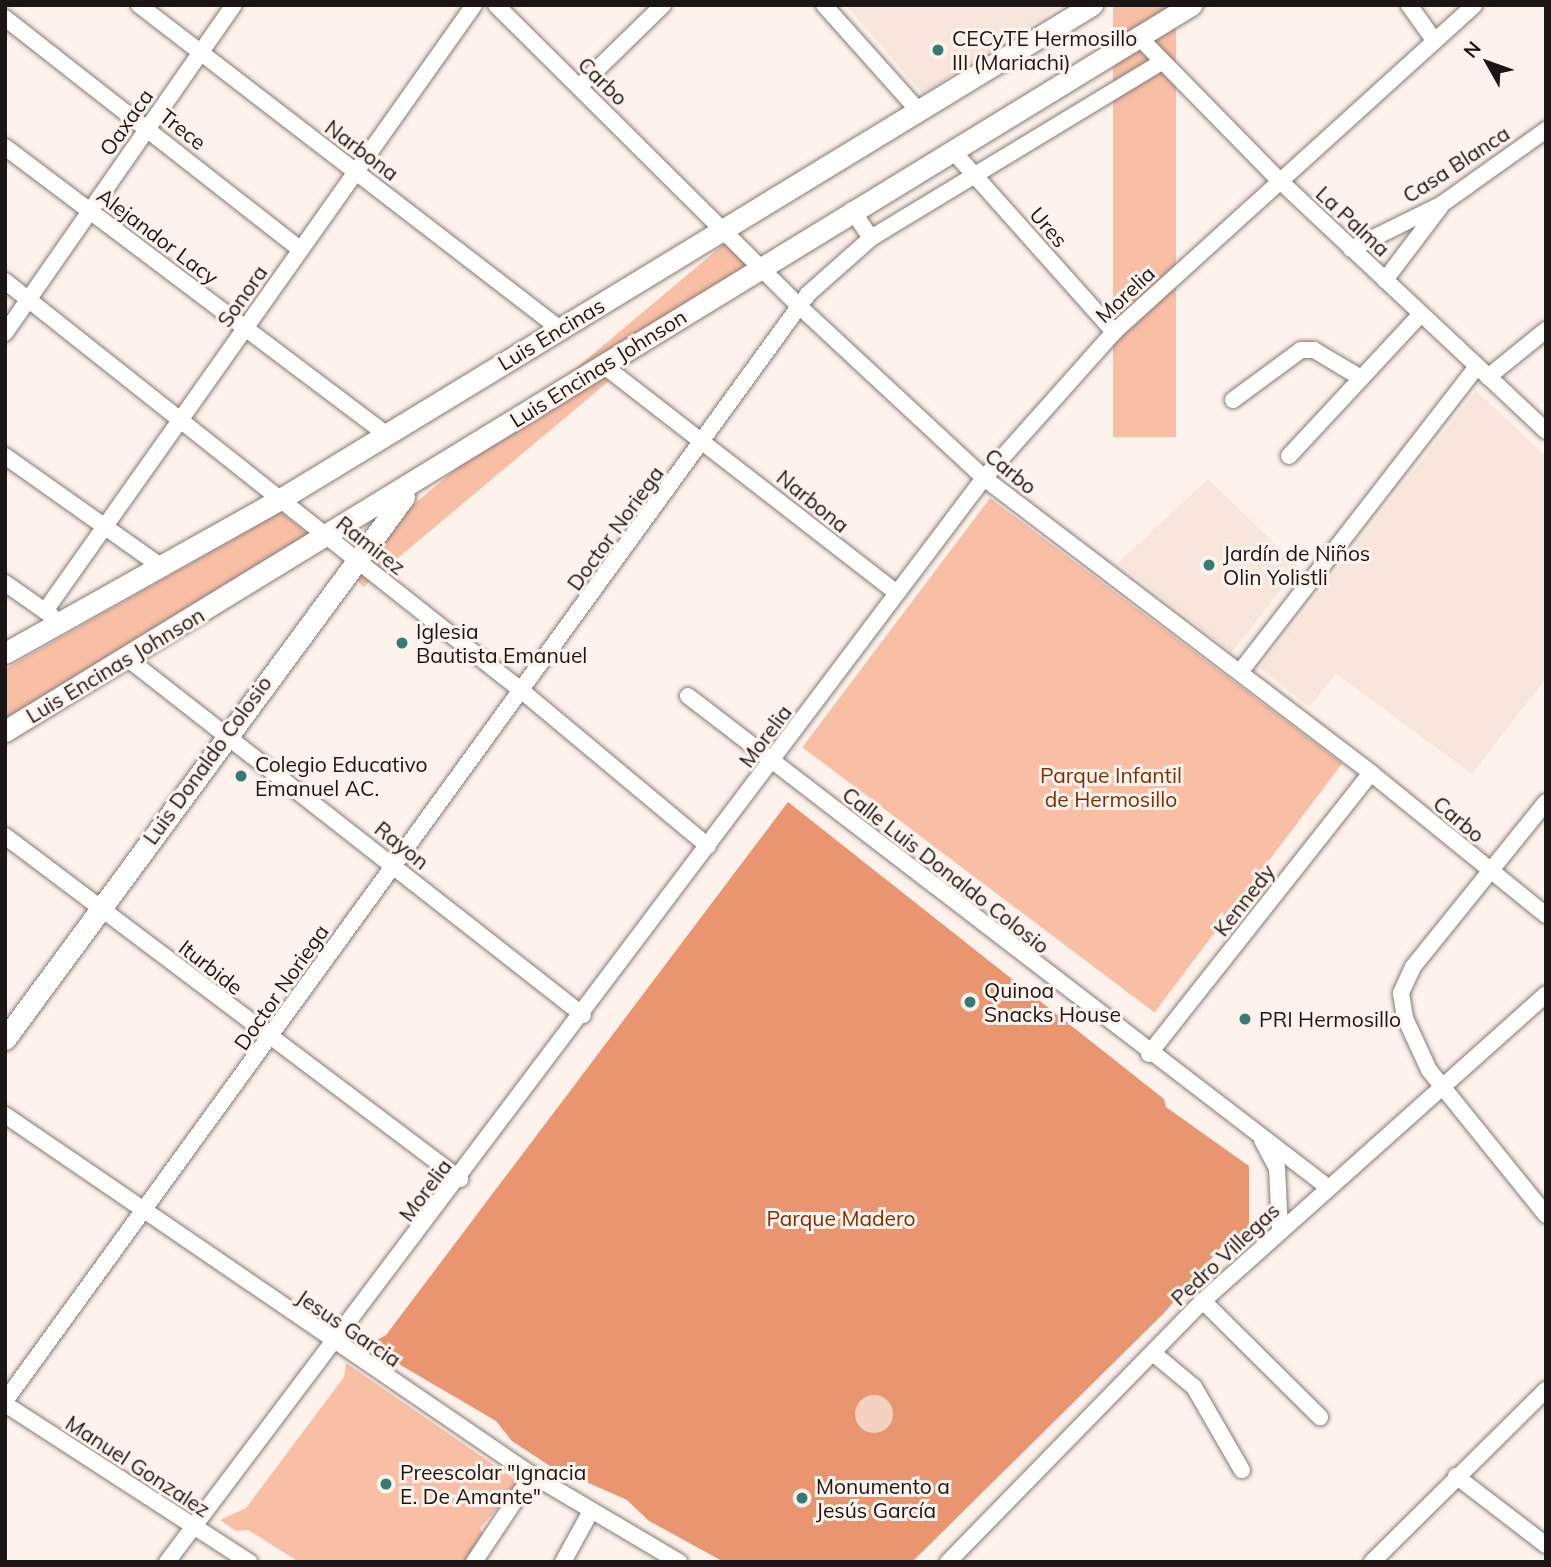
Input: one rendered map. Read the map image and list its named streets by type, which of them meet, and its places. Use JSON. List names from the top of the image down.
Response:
{
  "streets": {
    "main road": ["Luis Encinas", "Luis Encinas Johnson", "Luis Donaldo Colosio"],
    "street": [
      "Carbo",
      "Oaxaca",
      "Trece",
      "Narbona",
      "Casa Blanca",
      "La Palma",
      "Ures",
      "Alejandor Lacy",
      "Morelia",
      "Sonora",
      "Doctor Noriega",
      "Ramirez",
      "Rayon",
      "Calle Luis Donaldo Colosio",
      "Kennedy",
      "Iturbide",
      "Pedro Villegas",
      "Jesus Garcia",
      "Manuel Gonzalez"
    ]
  },
  "crossings": [
    ["Carbo", "Morelia"],
    ["Carbo", "Luis Encinas"],
    ["Carbo", "Luis Encinas Johnson"],
    ["Carbo", "Doctor Noriega"],
    ["Carbo", "Kennedy"],
    ["Oaxaca", "Trece"],
    ["Oaxaca", "Narbona"],
    ["Oaxaca", "Alejandor Lacy"],
    ["Oaxaca", "Ramirez"],
    ["Trece", "Sonora"],
    ["Narbona", "Morelia"],
    ["Narbona", "Sonora"],
    ["Narbona", "Luis Encinas"],
    ["Narbona", "Luis Encinas Johnson"],
    ["Narbona", "Doctor Noriega"],
    ["Casa Blanca", "La Palma"],
    ["La Palma", "Morelia"],
    ["La Palma", "Luis Encinas Johnson"],
    ["La Palma", "Doctor Noriega"],
    ["Ures", "Morelia"],
    ["Ures", "Luis Encinas Johnson"],
    ["Ures", "Doctor Noriega"],
    ["Alejandor Lacy", "Sonora"],
    ["Alejandor Lacy", "Luis Encinas"],
    ["Morelia", "Ramirez"],
    ["Morelia", "Rayon"],
    ["Morelia", "Calle Luis Donaldo Colosio"],
    ["Morelia", "Iturbide"],
    ["Morelia", "Jesus Garcia"],
    ["Morelia", "Manuel Gonzalez"],
    ["Sonora", "Luis Encinas"],
    ["Sonora", "Ramirez"],
    ["Luis Encinas", "Ramirez"],
    ["Luis Encinas Johnson", "Ramirez"],
    ["Luis Encinas Johnson", "Luis Donaldo Colosio"],
    ["Luis Encinas Johnson", "Rayon"],
    ["Doctor Noriega", "Ramirez"],
    ["Doctor Noriega", "Rayon"],
    ["Doctor Noriega", "Iturbide"],
    ["Doctor Noriega", "Jesus Garcia"],
    ["Doctor Noriega", "Manuel Gonzalez"],
    ["Ramirez", "Luis Donaldo Colosio"],
    ["Luis Donaldo Colosio", "Rayon"],
    ["Luis Donaldo Colosio", "Iturbide"],
    ["Calle Luis Donaldo Colosio", "Kennedy"],
    ["Calle Luis Donaldo Colosio", "Pedro Villegas"]
  ],
  "parks": ["Parque Infantil de Hermosillo", "Parque Madero"],
  "places": [
    "CECyTE Hermosillo III (Mariachi)",
    "Jardín de Niños Olin Yolistli",
    "Iglesia Bautista Emanuel",
    "Colegio Educativo Emanuel AC.",
    "Quinoa Snacks House",
    "PRI Hermosillo",
    "Preescolar \"Ignacia E. De Amante\"",
    "Monumento a Jesús García"
  ],
  "north": "top left"
}
